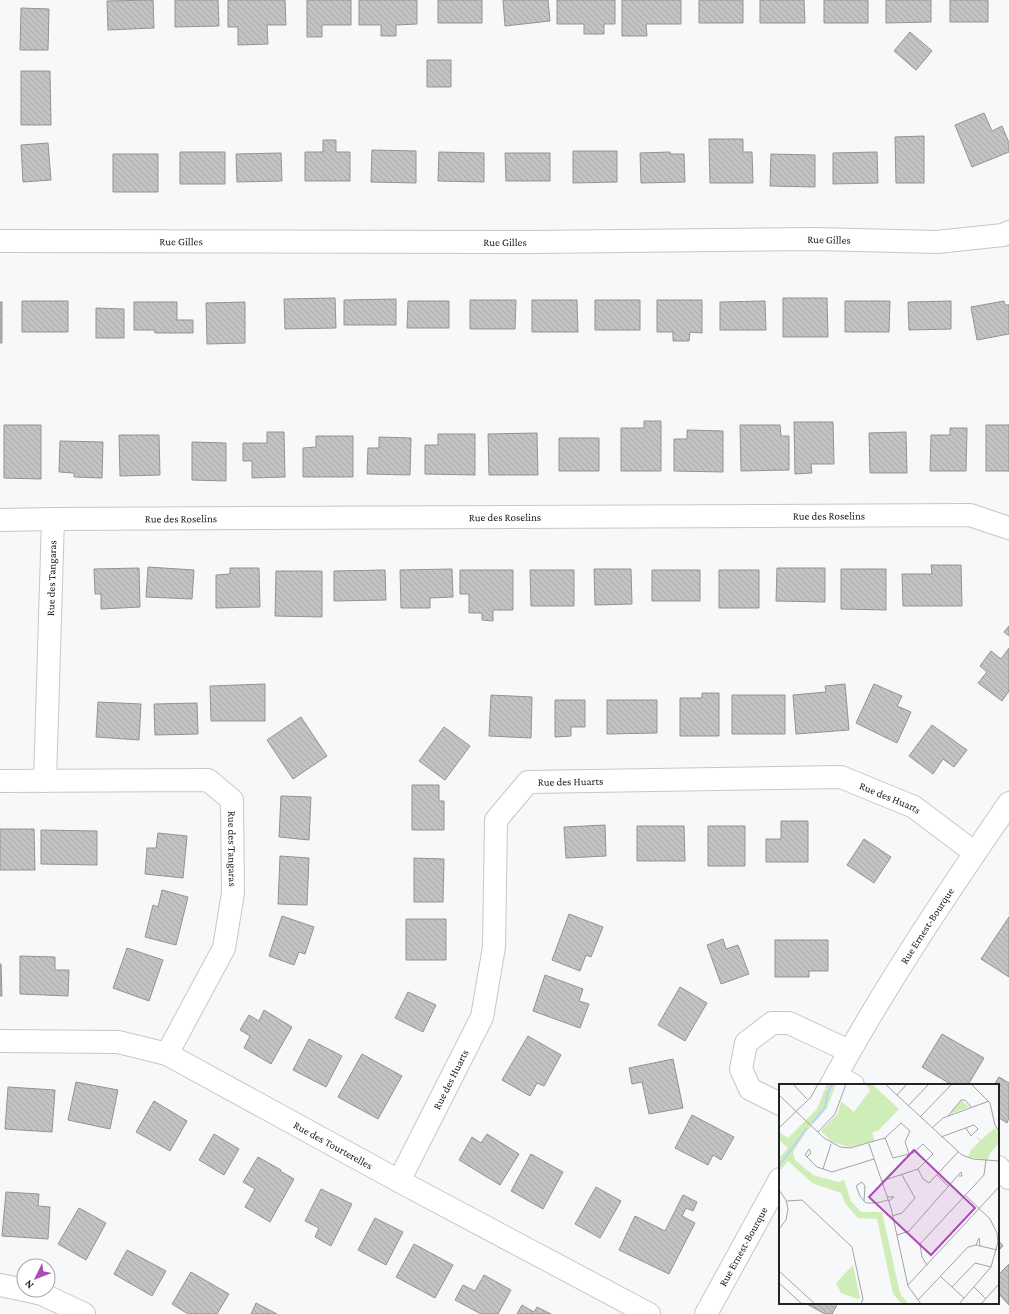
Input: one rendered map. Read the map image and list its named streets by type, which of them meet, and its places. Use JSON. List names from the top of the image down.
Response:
{
  "streets": {
    "street": [
      "Rue Gilles",
      "Rue des Roselins",
      "Rue des Tangaras",
      "Rue des Huarts",
      "Rue Ernest-Bourque",
      "Rue des Tourterelles"
    ]
  },
  "crossings": [
    ["Rue des Roselins", "Rue des Tangaras"],
    ["Rue des Tangaras", "Rue des Tourterelles"],
    ["Rue des Huarts", "Rue Ernest-Bourque"],
    ["Rue des Huarts", "Rue des Tourterelles"]
  ],
  "north": "bottom left"
}
